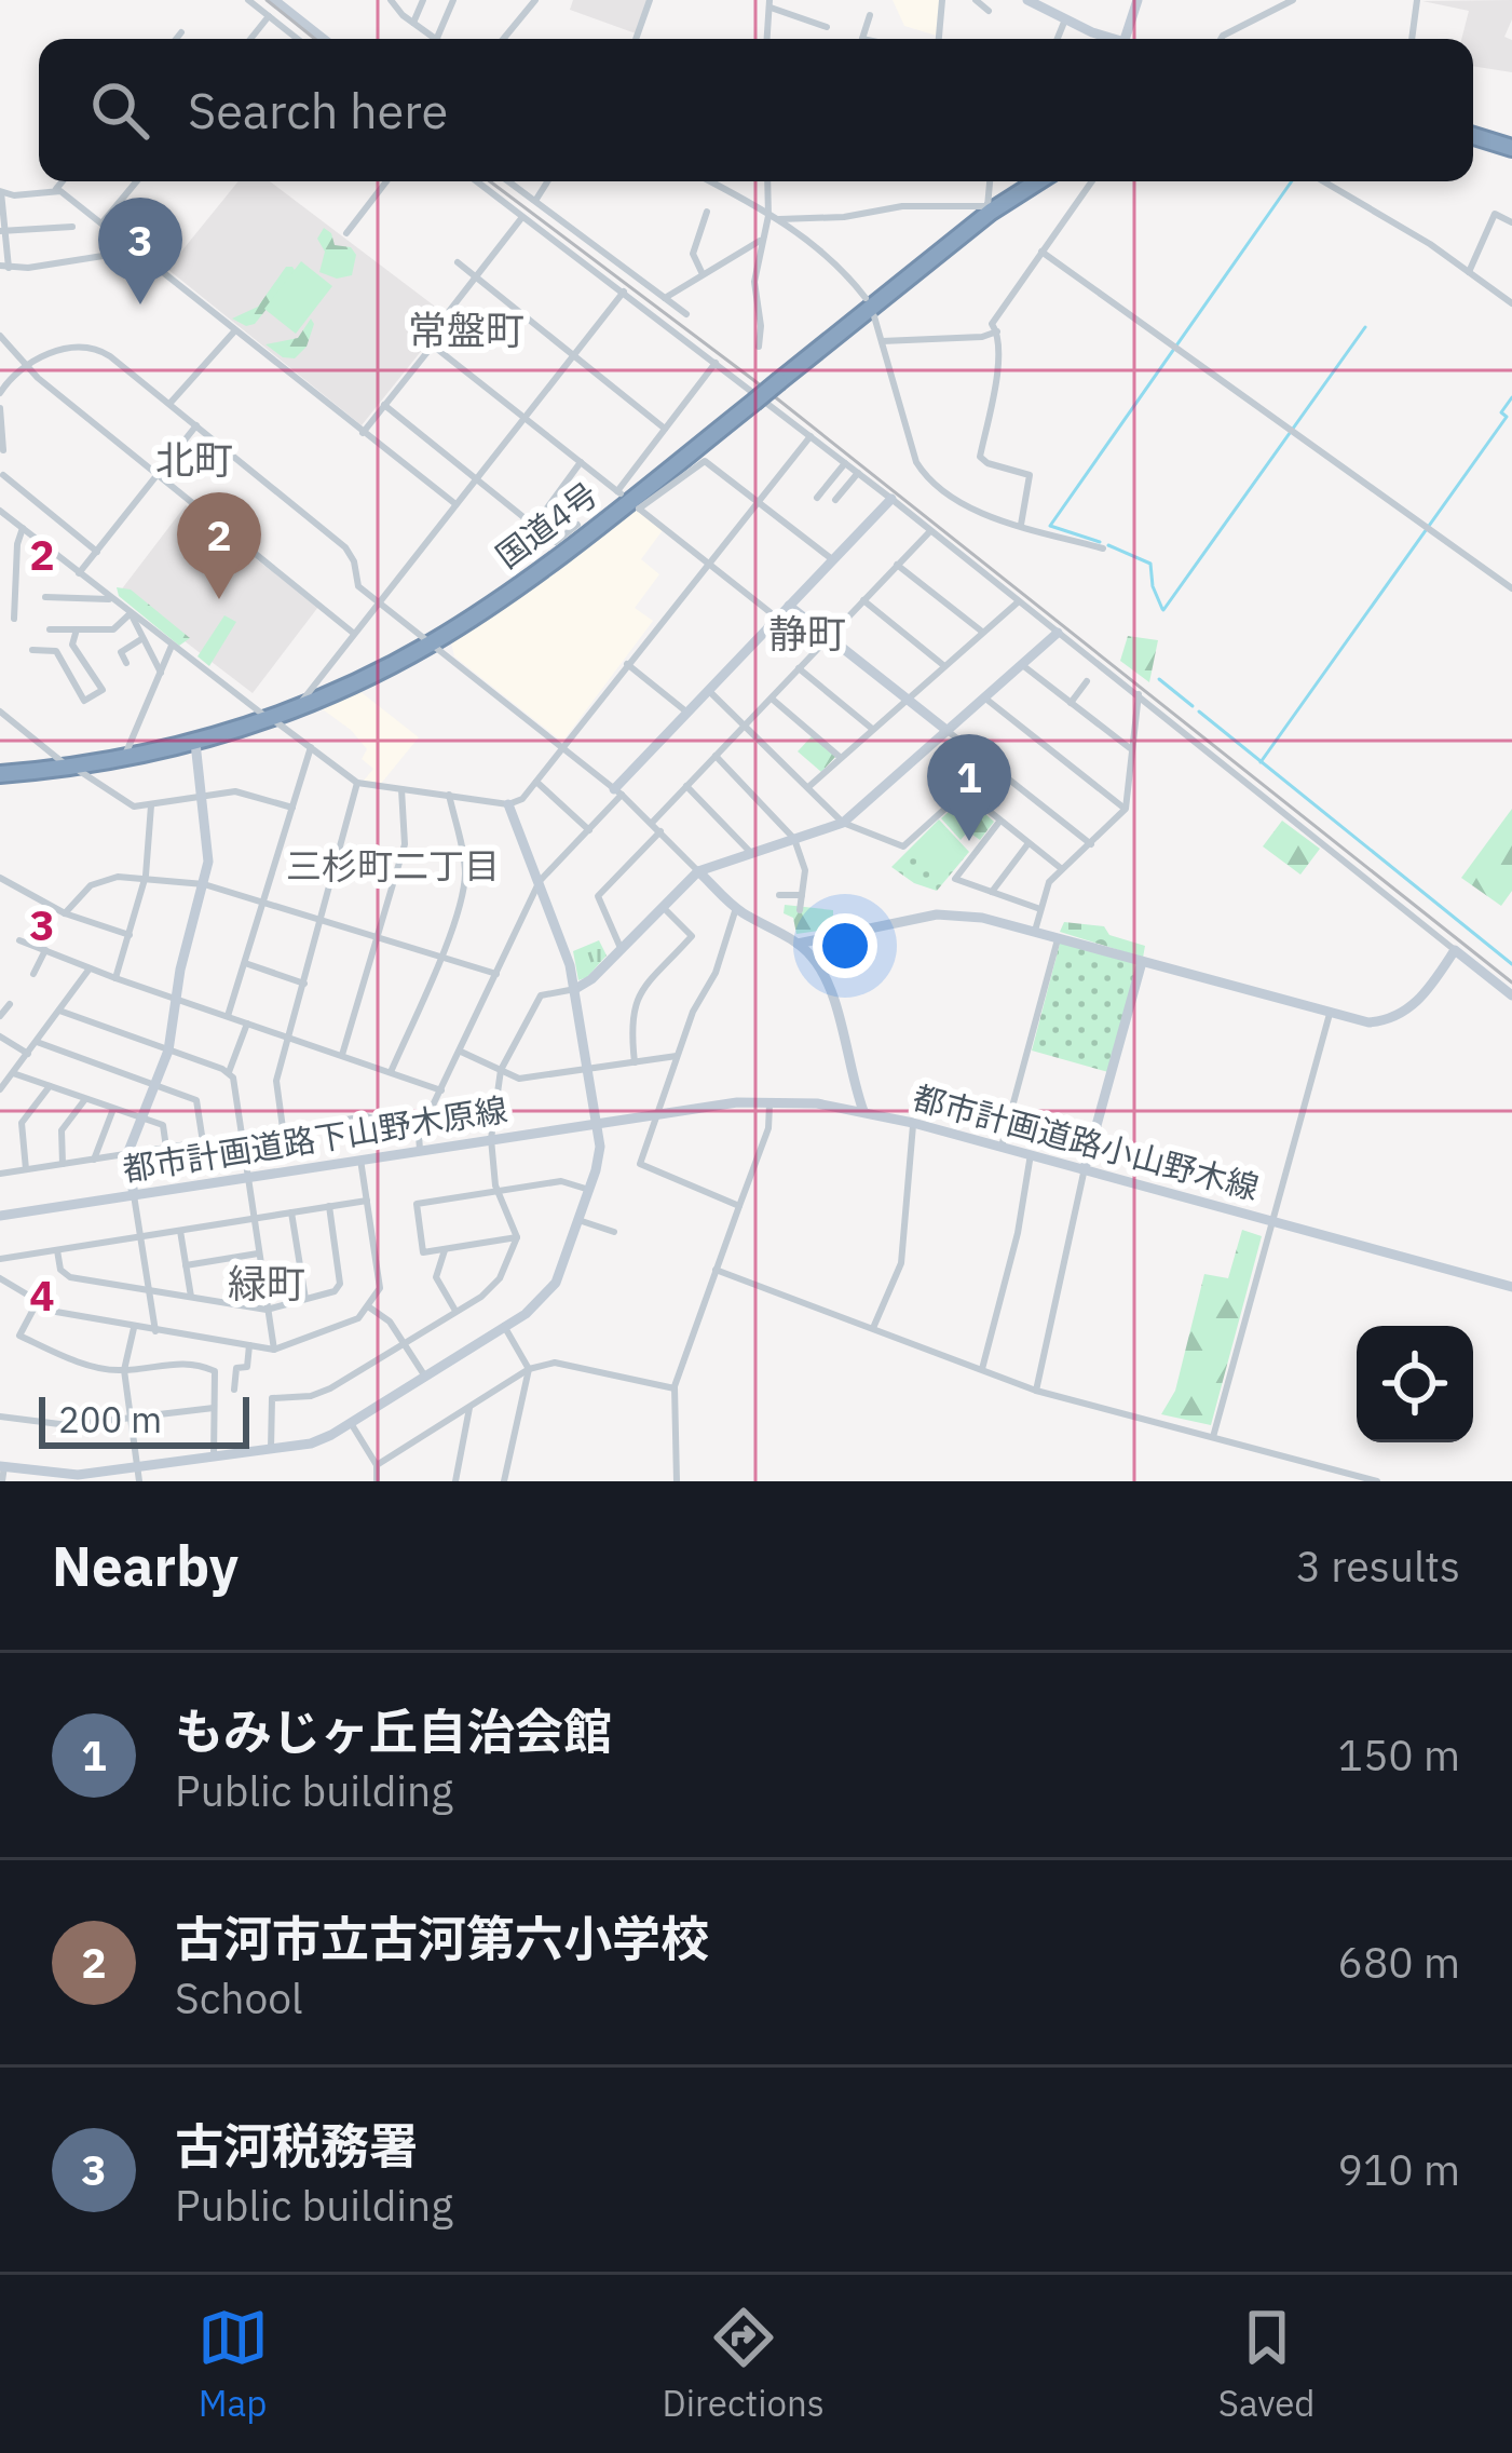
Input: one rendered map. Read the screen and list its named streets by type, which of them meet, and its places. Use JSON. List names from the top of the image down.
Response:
{
  "streets": {
    "highway": ["国道4号"],
    "street": ["都市計画道路下山野木原線", "都市計画道路小山野木線"]
  },
  "crossings": [
    ["都市計画道路下山野木原線", "都市計画道路小山野木線"]
  ],
  "districts": [
    "常盤町",
    "北町",
    "静町",
    "三杉町二丁目",
    "緑町"
  ],
  "scale_bar": "200 m",
  "page": {
    "search": "Search here",
    "pins": ["3", "2", "1"],
    "scale": "200 m",
    "heading": ["Nearby", "3 results"],
    "list": [
      {
        "mark": "1",
        "name": "もみじヶ丘自治会館",
        "note": "Public building",
        "value": "150 m"
      },
      {
        "mark": "2",
        "name": "古河市立古河第六小学校",
        "note": "School",
        "value": "680 m"
      },
      {
        "mark": "3",
        "name": "古河税務署",
        "note": "Public building",
        "value": "910 m"
      }
    ],
    "nav": ["Map", "Directions", "Saved"]
  },
  "grid": {
    "rows": ["2", "3", "4"]
  }
}
